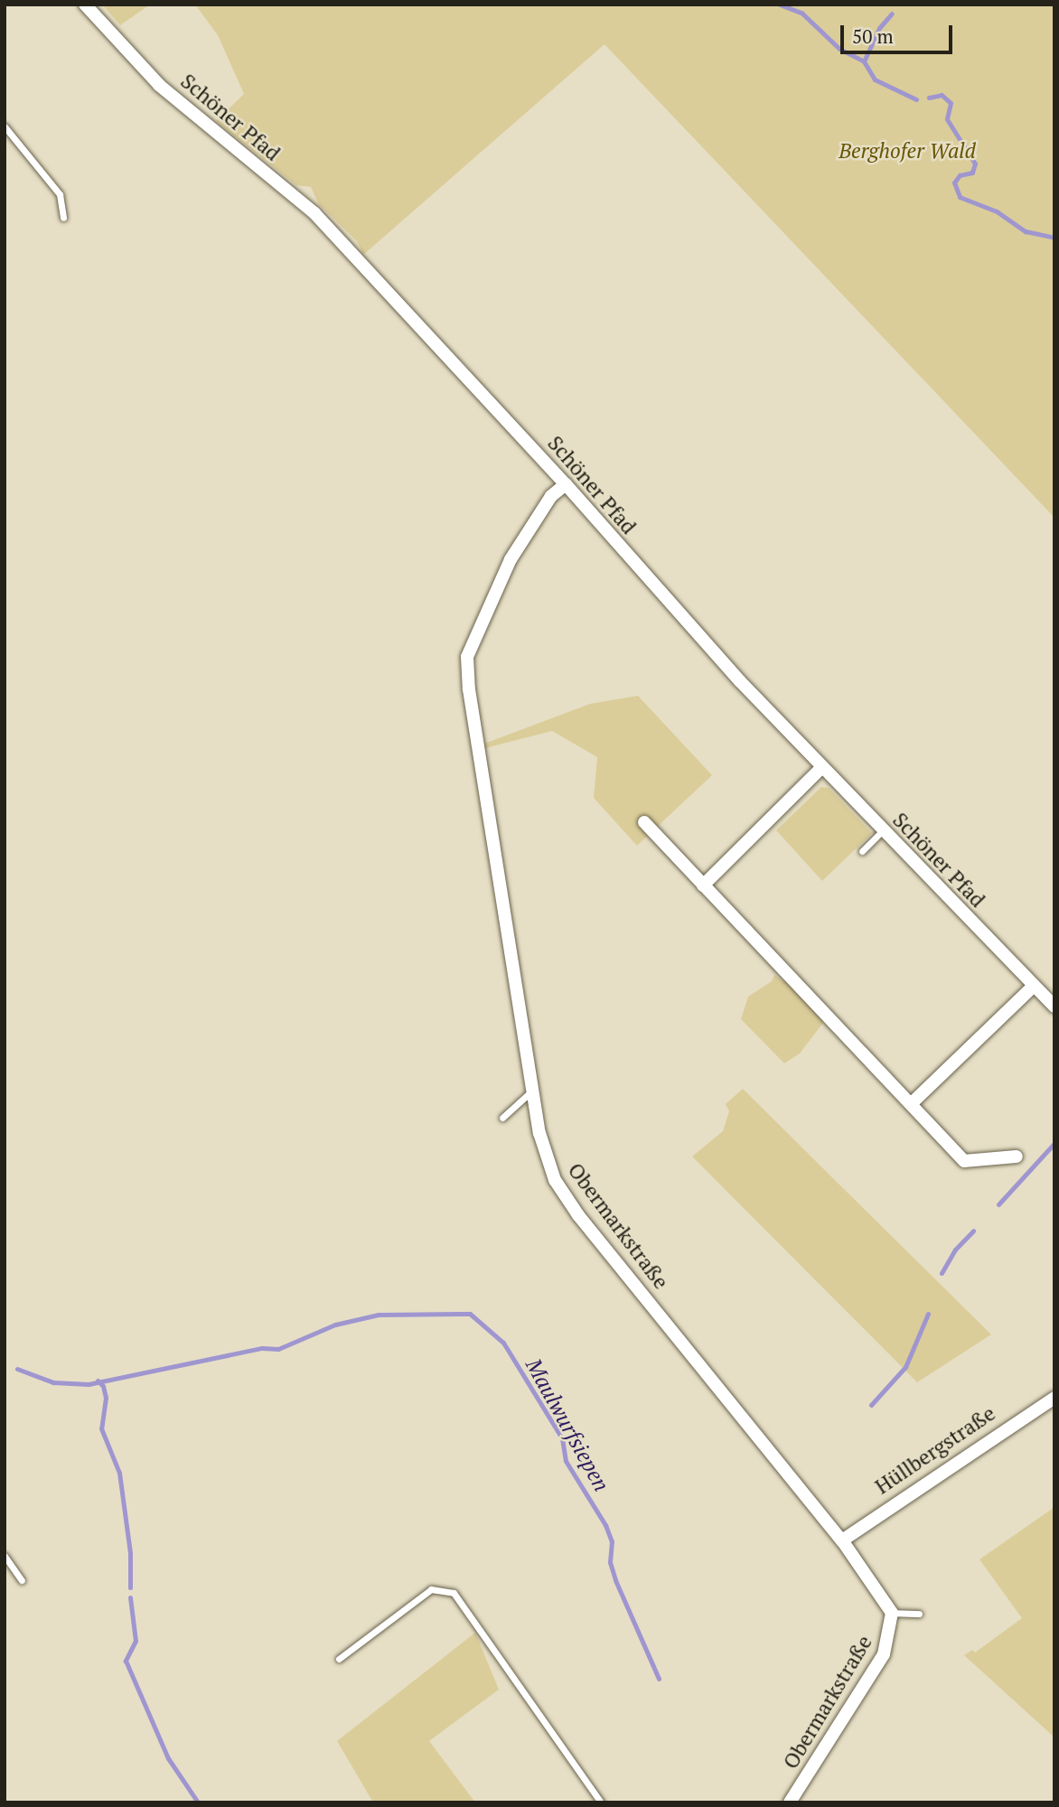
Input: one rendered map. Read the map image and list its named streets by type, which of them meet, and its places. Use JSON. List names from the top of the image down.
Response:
{
  "streets": {
    "street": ["Schöner Pfad", "Obermarkstraße", "Hüllbergstraße"]
  },
  "crossings": [
    ["Schöner Pfad", "Obermarkstraße"],
    ["Obermarkstraße", "Hüllbergstraße"]
  ],
  "water": ["Maulwurfsiepen"],
  "parks": ["Berghofer Wald"],
  "scale_bar": "50 m"
}
